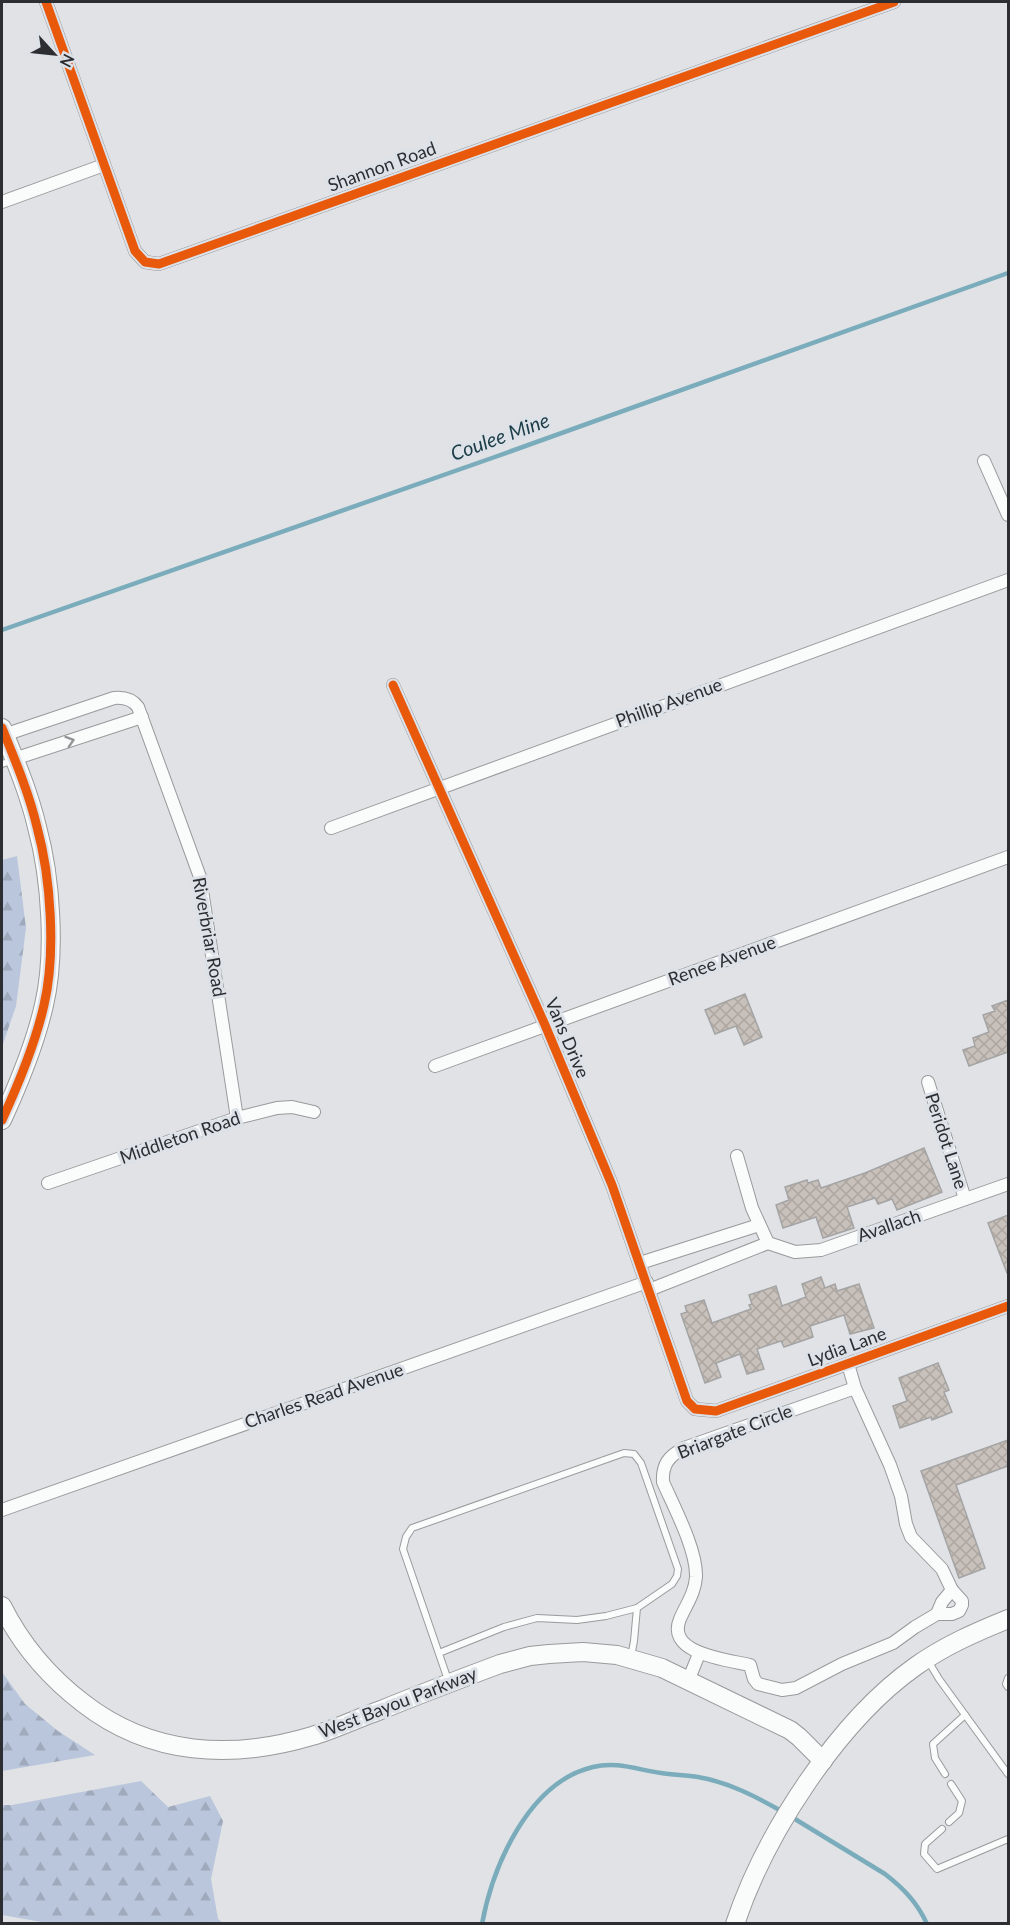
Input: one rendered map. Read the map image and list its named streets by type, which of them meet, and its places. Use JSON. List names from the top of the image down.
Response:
{
  "streets": {
    "street": [
      "Shannon Road",
      "Phillip Avenue",
      "Riverbriar Road",
      "Renee Avenue",
      "Vans Drive",
      "Middleton Road",
      "Peridot Lane",
      "Avallach",
      "Lydia Lane",
      "Charles Read Avenue",
      "Briargate Circle",
      "West Bayou Parkway"
    ]
  },
  "crossings": [
    ["Phillip Avenue", "Vans Drive"],
    ["Riverbriar Road", "Middleton Road"],
    ["Renee Avenue", "Vans Drive"],
    ["Vans Drive", "Lydia Lane"],
    ["Vans Drive", "Charles Read Avenue"],
    ["Peridot Lane", "Avallach"]
  ],
  "water": ["Coulee Mine"],
  "north": "bottom right"
}
